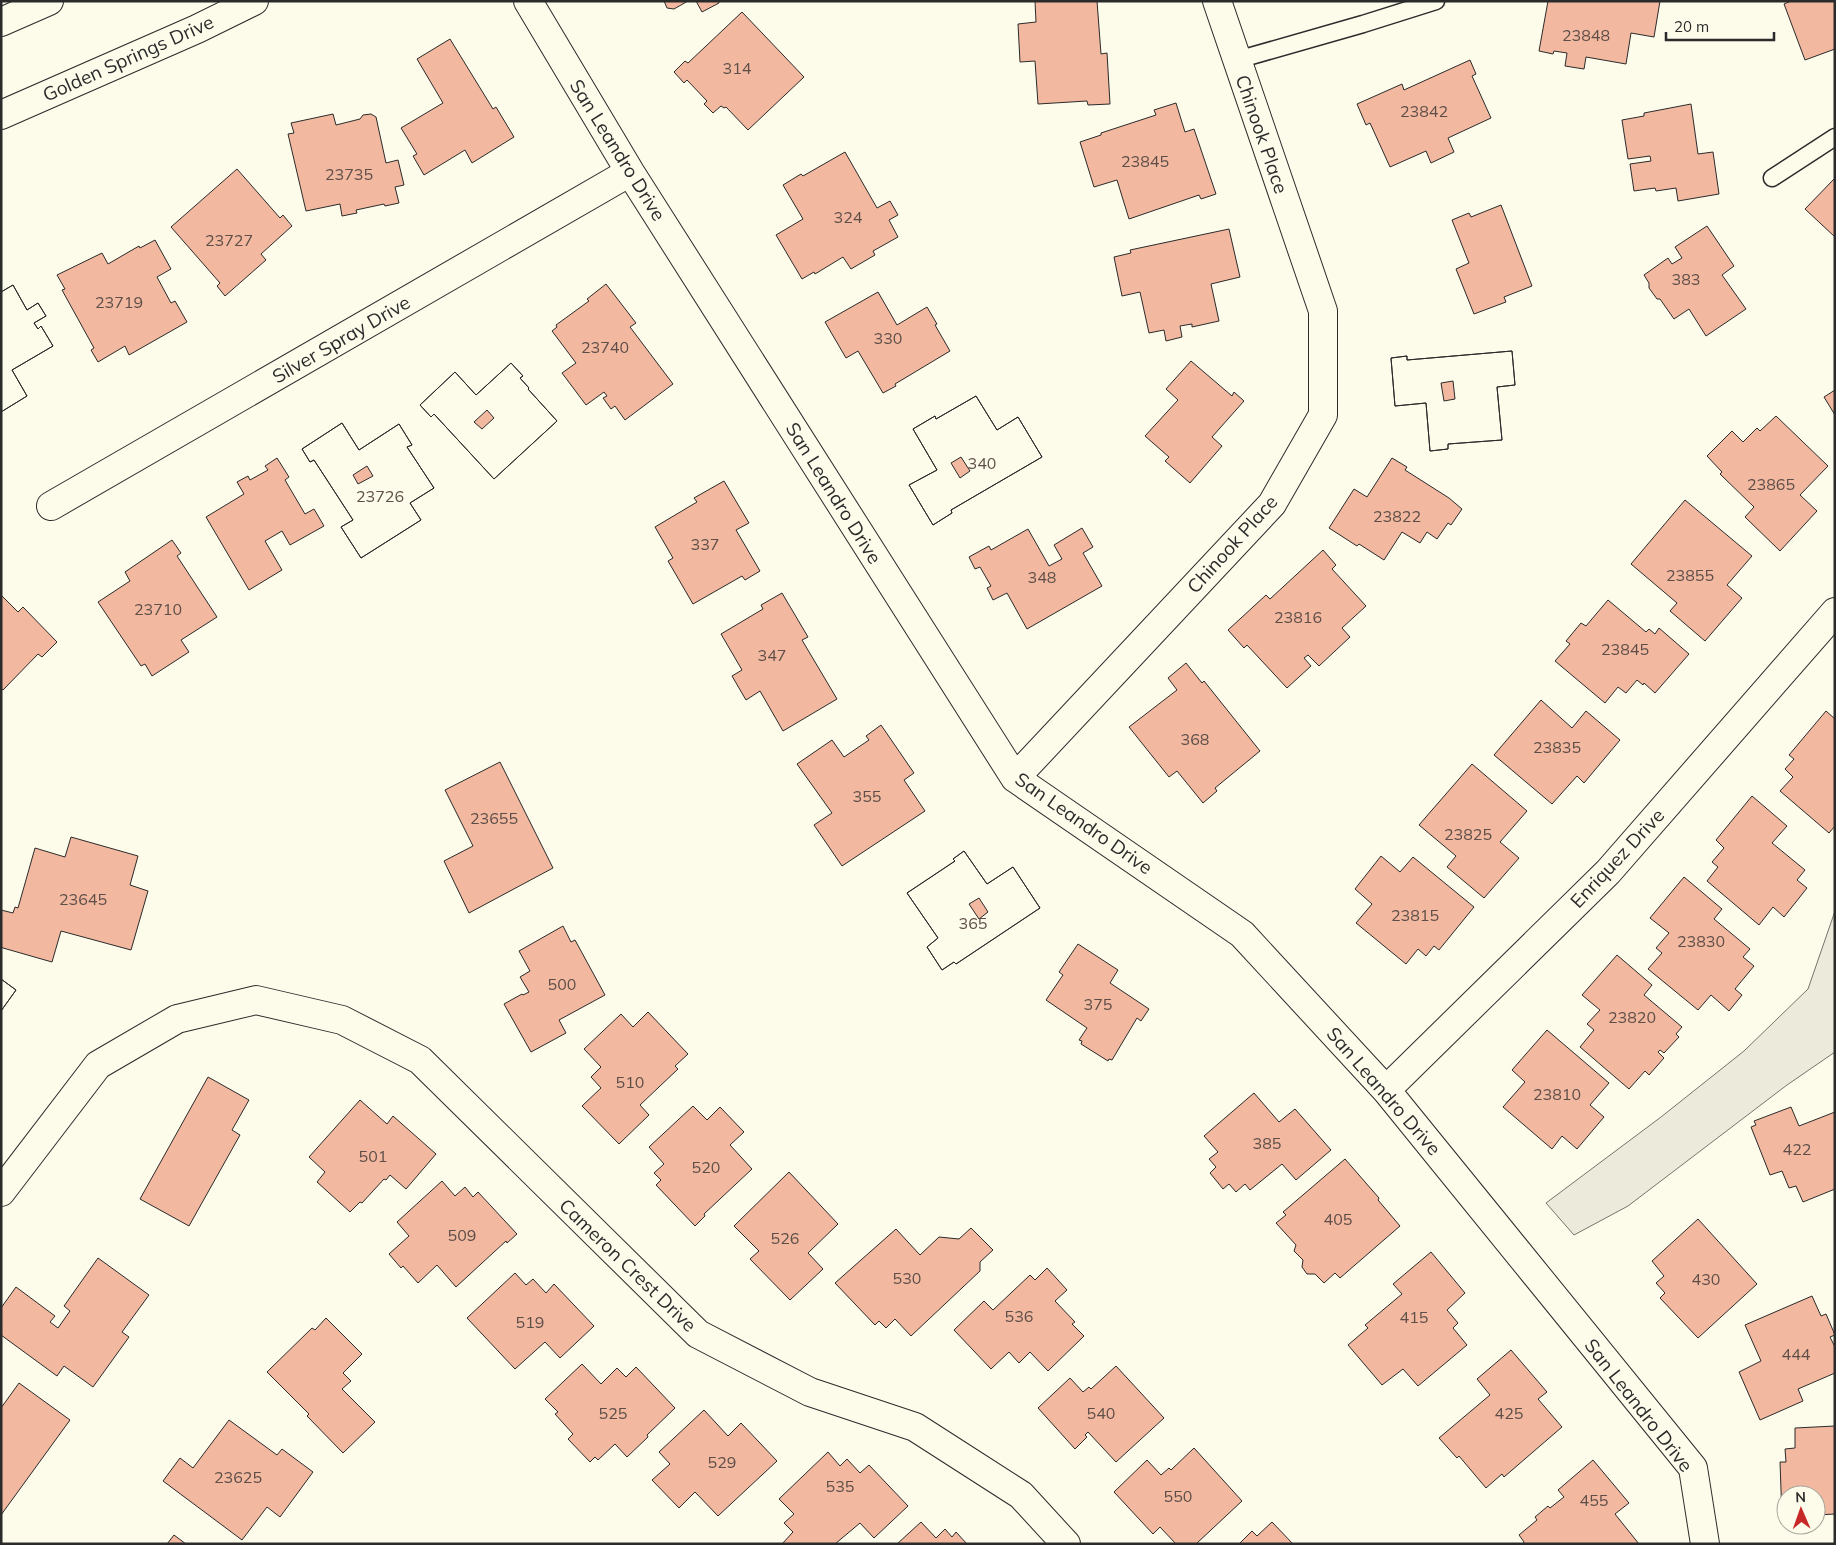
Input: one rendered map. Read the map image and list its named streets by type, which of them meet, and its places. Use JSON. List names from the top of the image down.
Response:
{
  "streets": {
    "street": [
      "Golden Springs Drive",
      "Chinook Place",
      "San Leandro Drive",
      "Silver Spray Drive",
      "Enriquez Drive",
      "Cameron Crest Drive"
    ]
  },
  "crossings": [
    ["Chinook Place", "San Leandro Drive"],
    ["San Leandro Drive", "Silver Spray Drive"],
    ["San Leandro Drive", "Enriquez Drive"]
  ],
  "house_numbers": [
    "23848",
    "314",
    "23842",
    "23845",
    "23735",
    "324",
    "23727",
    "383",
    "23719",
    "330",
    "23740",
    "340",
    "23865",
    "23726",
    "23822",
    "337",
    "23855",
    "348",
    "23710",
    "23816",
    "23845",
    "347",
    "368",
    "23835",
    "355",
    "23655",
    "23825",
    "23645",
    "23815",
    "365",
    "23830",
    "500",
    "375",
    "23820",
    "510",
    "23810",
    "385",
    "422",
    "501",
    "520",
    "405",
    "509",
    "526",
    "530",
    "430",
    "536",
    "415",
    "519",
    "444",
    "525",
    "540",
    "425",
    "529",
    "23625",
    "535",
    "550",
    "455"
  ],
  "scale_bar": "20 m",
  "north": "top"
}
